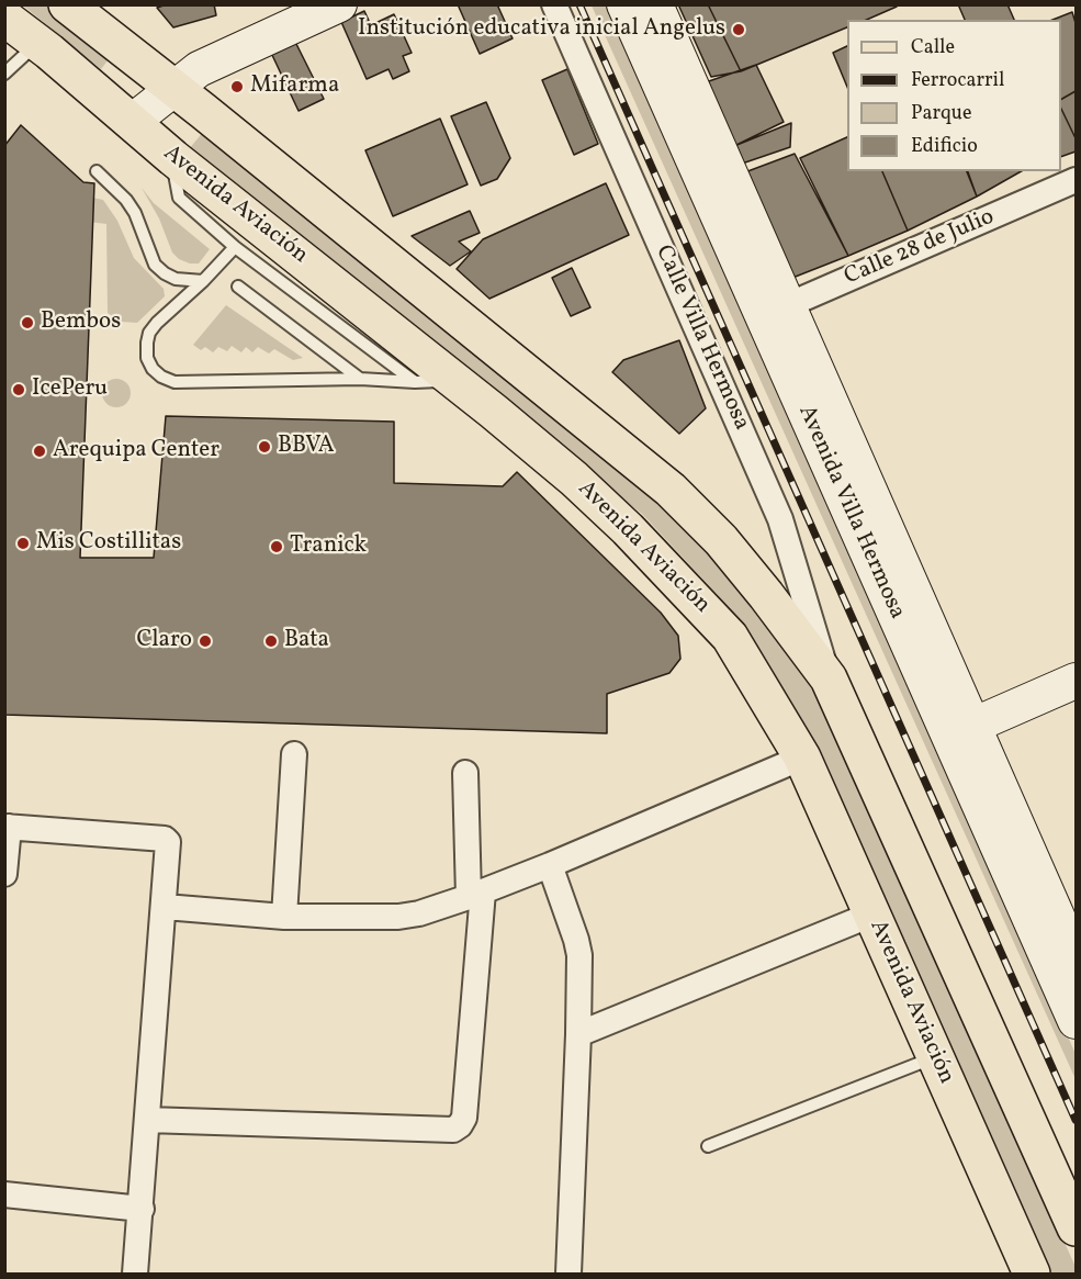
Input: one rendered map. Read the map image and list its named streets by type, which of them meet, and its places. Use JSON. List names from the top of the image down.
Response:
{
  "streets": {
    "main road": ["Avenida Aviación", "Avenida Villa Hermosa"],
    "street": ["Calle 28 de Julio", "Calle Villa Hermosa"]
  },
  "crossings": [
    ["Calle 28 de Julio", "Avenida Villa Hermosa"]
  ],
  "places": [
    "Institución educativa inicial Angelus",
    "Mifarma",
    "Bembos",
    "IcePeru",
    "BBVA",
    "Arequipa Center",
    "Mis Costillitas",
    "Tranick",
    "Claro",
    "Bata"
  ],
  "legend": [
    "Calle",
    "Ferrocarril",
    "Parque",
    "Edificio"
  ]
}
